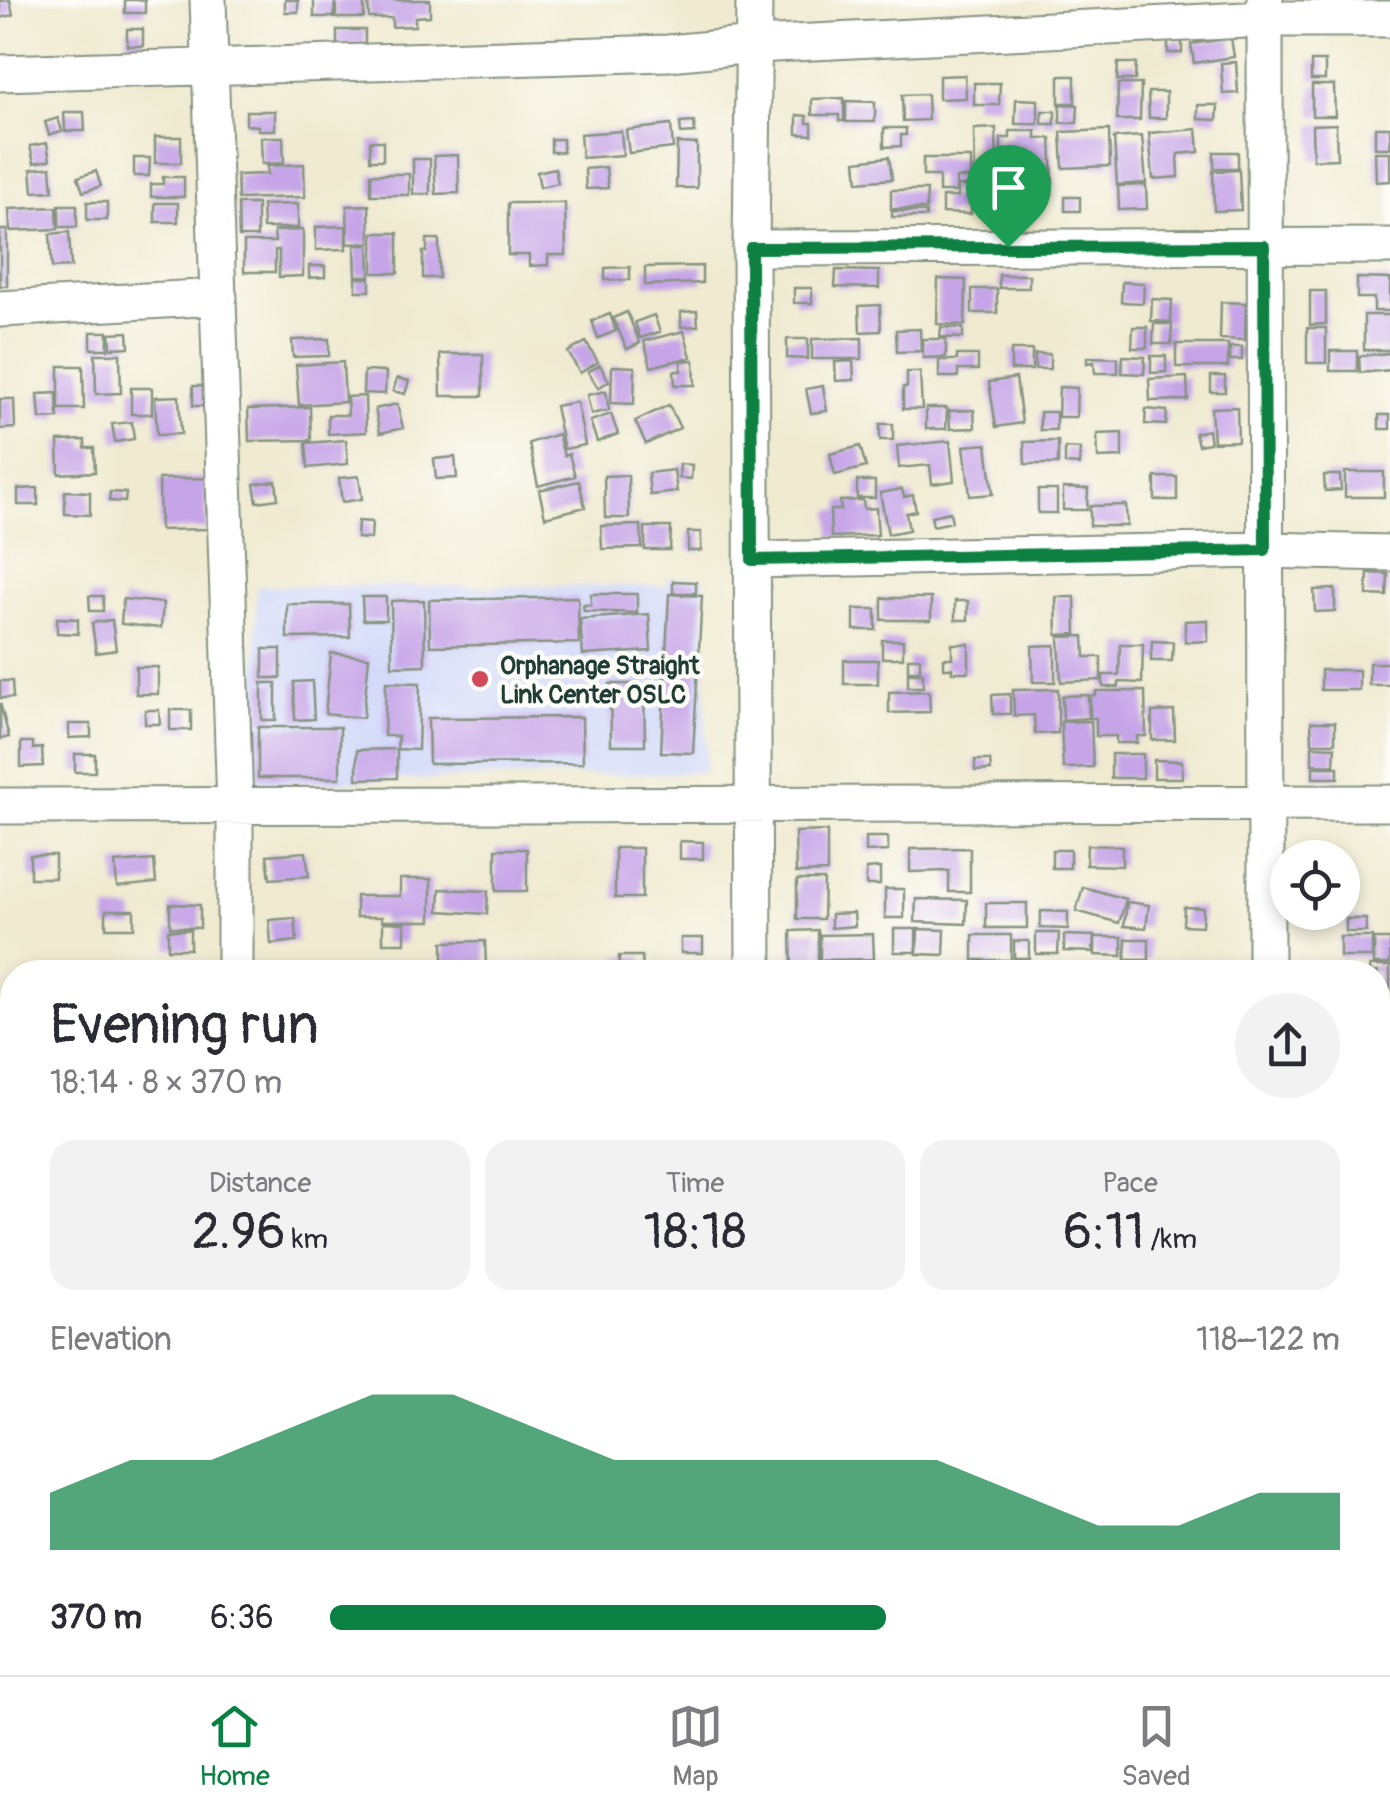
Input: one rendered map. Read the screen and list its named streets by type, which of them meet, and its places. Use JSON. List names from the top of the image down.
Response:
{
  "places": ["Orphanage Straight Link Center OSLC"],
  "page": {
    "heading": ["Evening run", "18:14 · 8 × 370 m"],
    "stats": [
      ["Distance", "2.96 km"],
      ["Time", "18:18"],
      ["Pace", "6:11 /km"]
    ],
    "chart": ["Elevation", "118–122 m"],
    "list": [
      {
        "name": "370 m",
        "note": "6:36"
      }
    ],
    "tabs": ["Home", "Map", "Saved"]
  }
}
